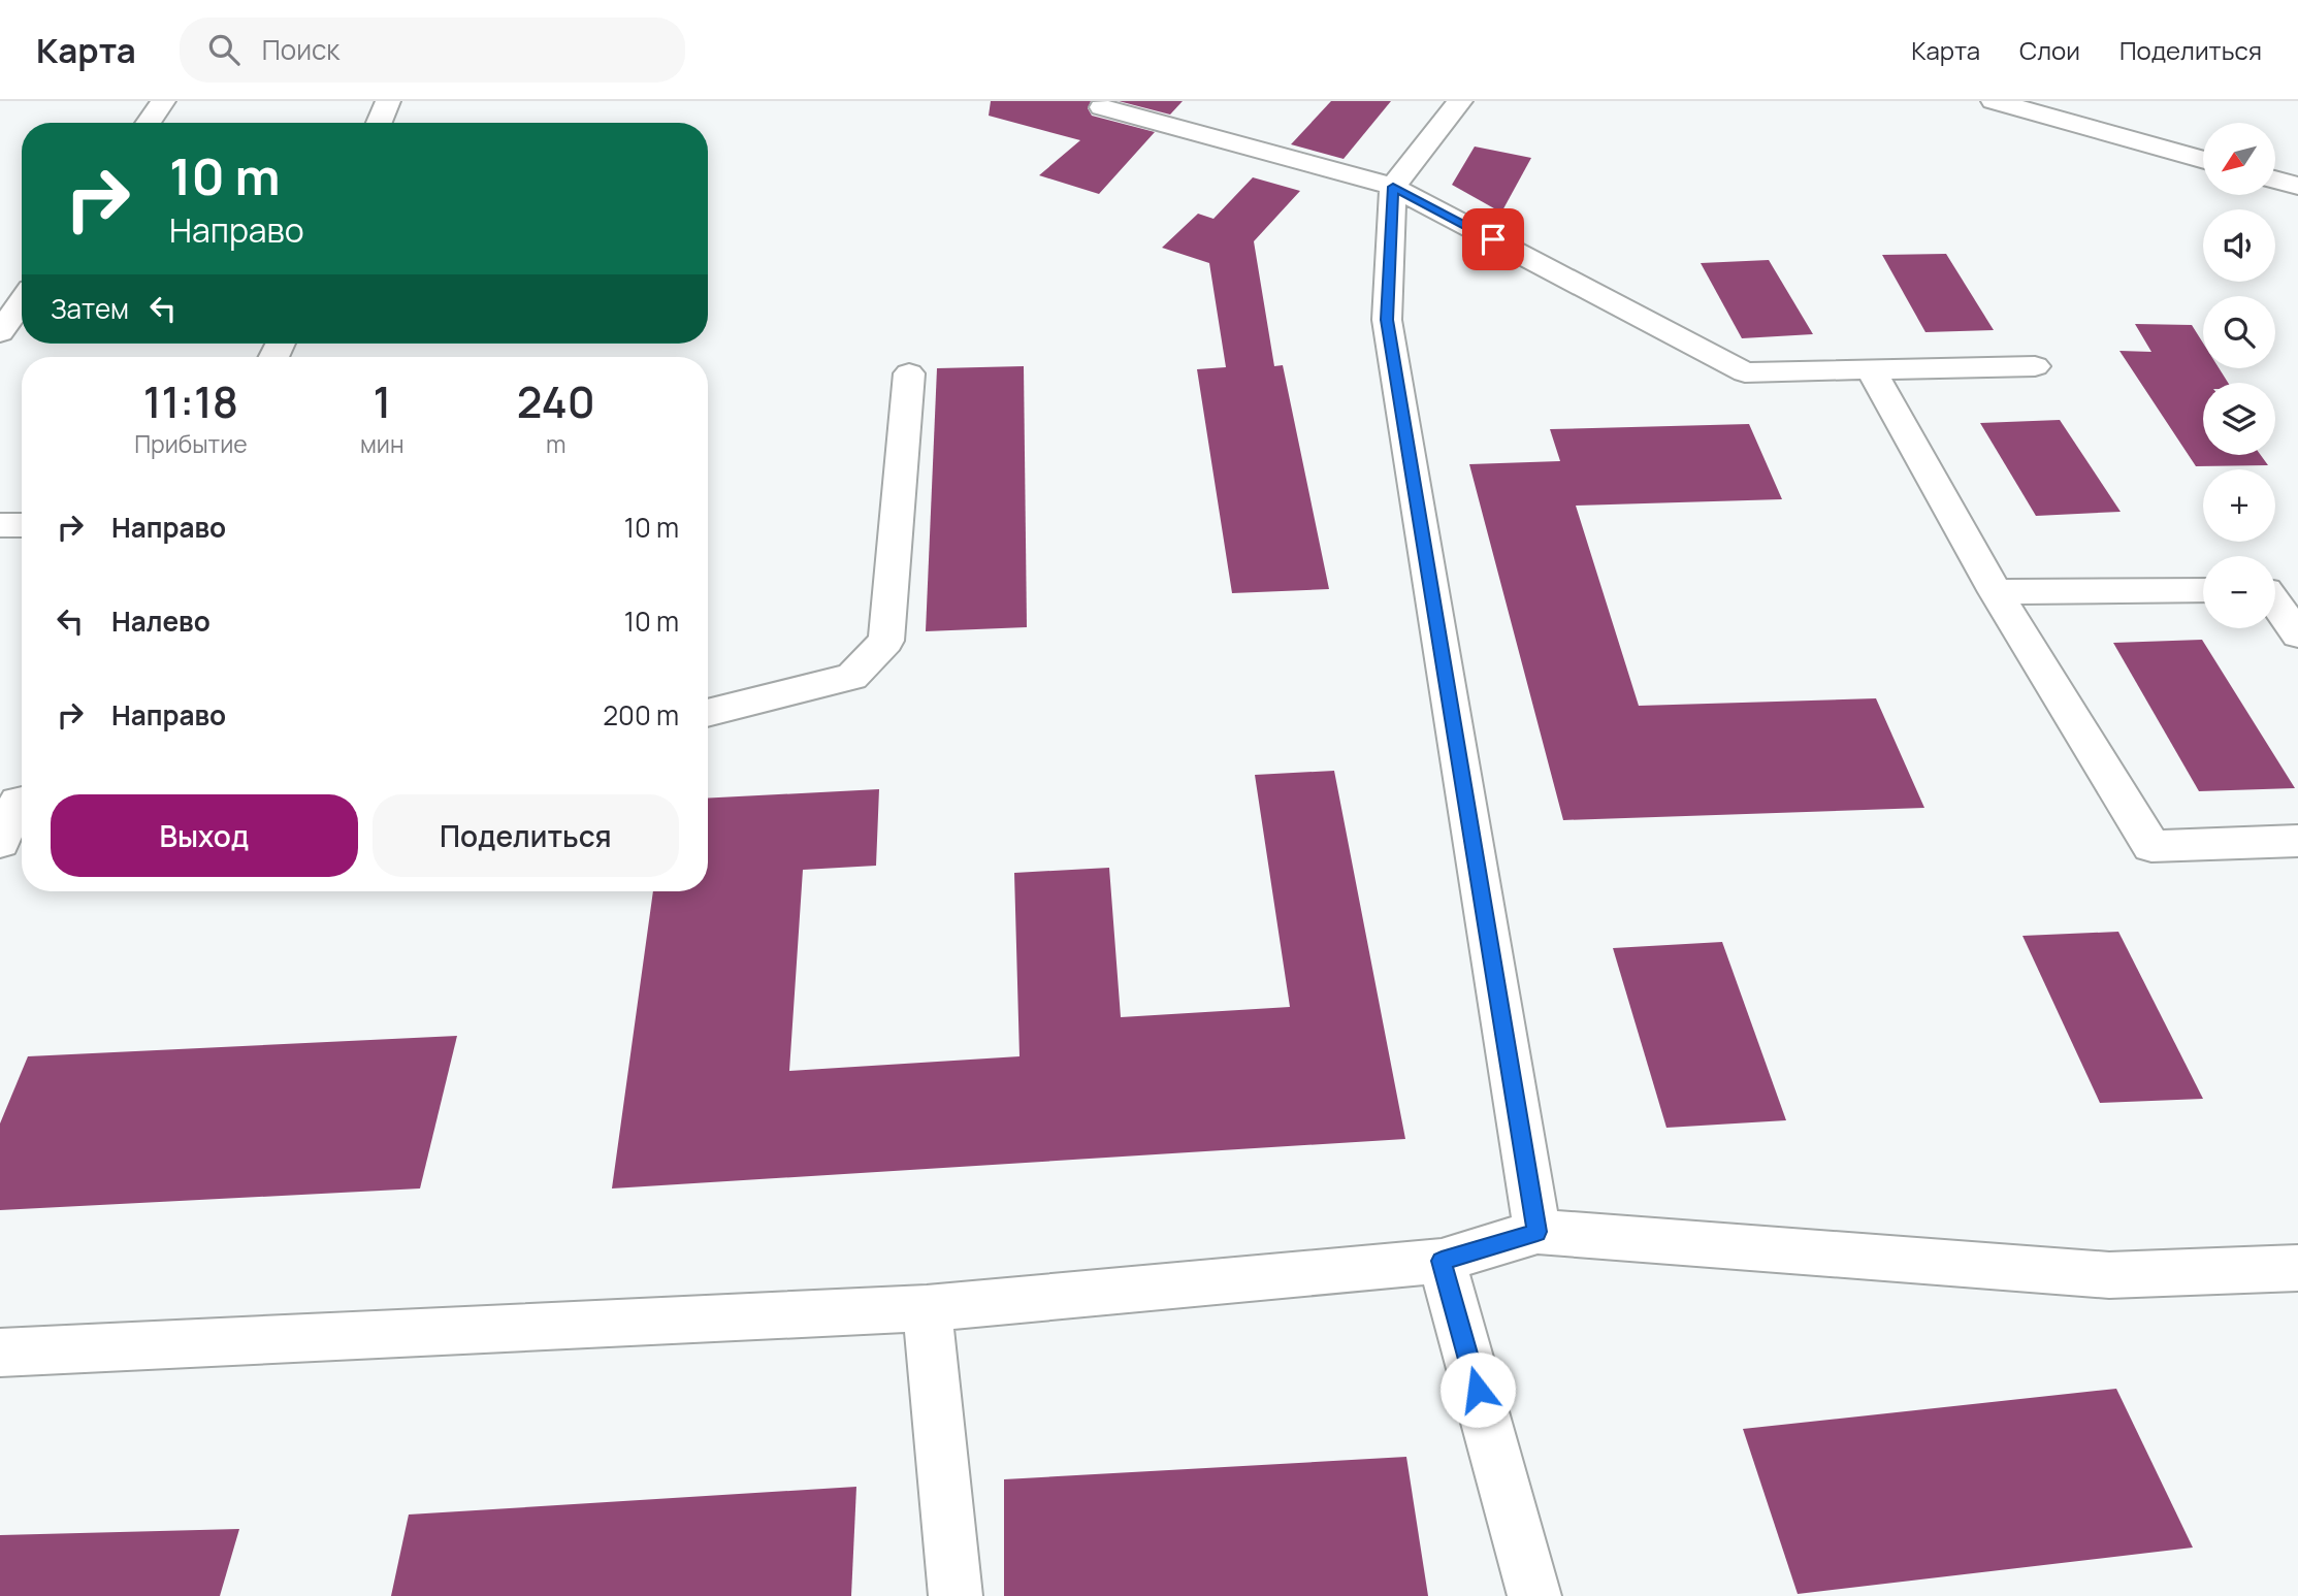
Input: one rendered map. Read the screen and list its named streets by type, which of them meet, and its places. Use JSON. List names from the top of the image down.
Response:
{
  "north": "bottom left",
  "page": {
    "header": "Карта",
    "search": "Поиск",
    "nav": ["Карта", "Слои", "Поделиться"],
    "map_buttons": ["+", "−"],
    "turn": ["10 m", "Направо"],
    "then": "Затем",
    "eta": [
      "11:18",
      "Прибытие",
      "1",
      "мин",
      "240",
      "m"
    ],
    "list": [
      {
        "name": "Направо",
        "value": "10 m"
      },
      {
        "name": "Налево",
        "value": "10 m"
      },
      {
        "name": "Направо",
        "value": "200 m"
      }
    ],
    "buttons": ["Выход", "Поделиться"]
  }
}
